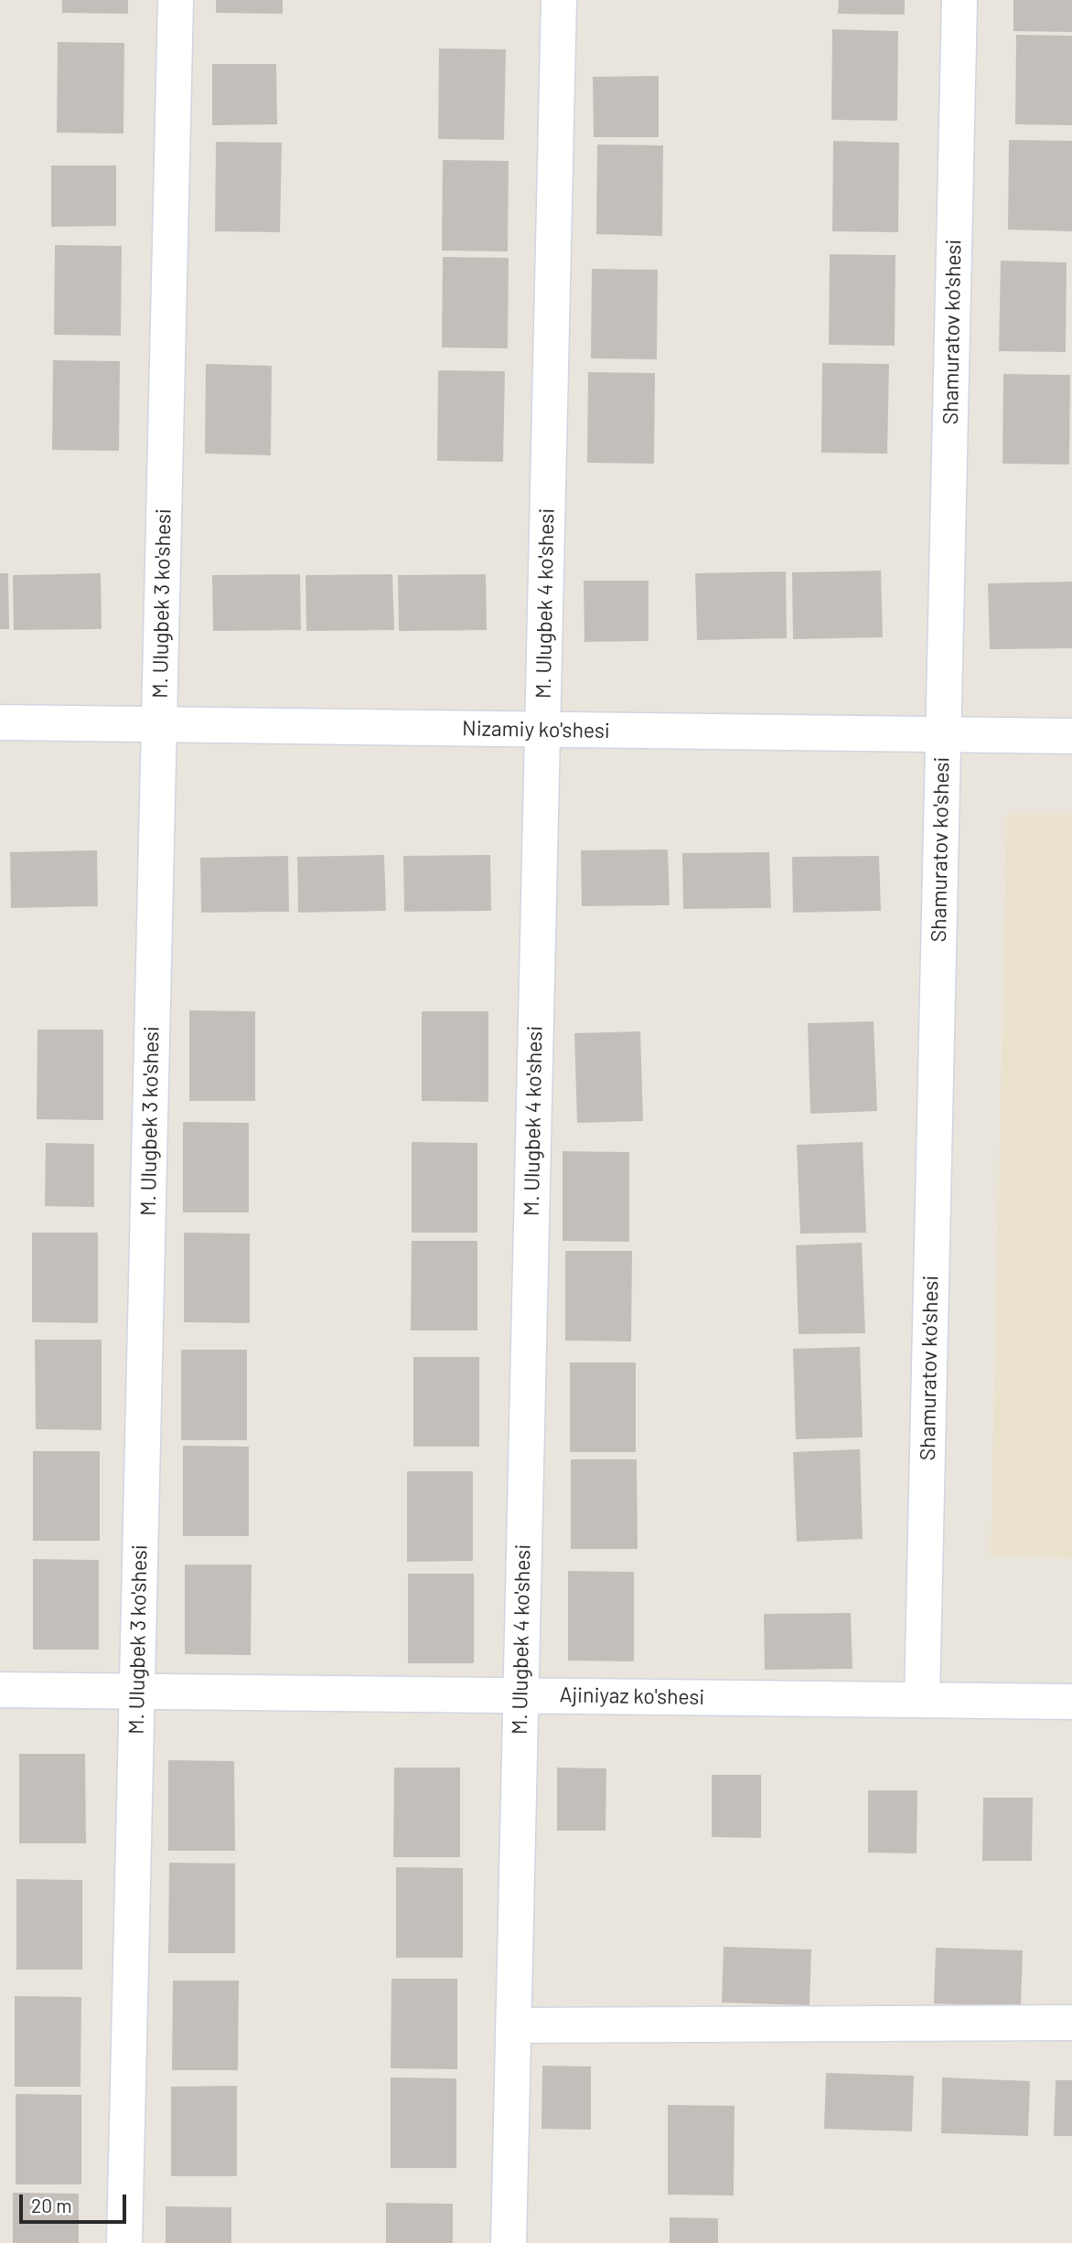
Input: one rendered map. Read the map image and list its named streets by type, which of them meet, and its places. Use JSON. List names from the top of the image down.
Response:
{
  "streets": {
    "street": [
      "Shamuratov ko'shesi",
      "M. Ulugbek 3 ko'shesi",
      "M. Ulugbek 4 ko'shesi",
      "Nizamiy ko'shesi",
      "Ajiniyaz ko'shesi"
    ]
  },
  "crossings": [
    ["Shamuratov ko'shesi", "Nizamiy ko'shesi"],
    ["Shamuratov ko'shesi", "Ajiniyaz ko'shesi"],
    ["M. Ulugbek 3 ko'shesi", "Nizamiy ko'shesi"],
    ["M. Ulugbek 3 ko'shesi", "Ajiniyaz ko'shesi"],
    ["M. Ulugbek 4 ko'shesi", "Nizamiy ko'shesi"],
    ["M. Ulugbek 4 ko'shesi", "Ajiniyaz ko'shesi"]
  ],
  "scale_bar": "20 m"
}
